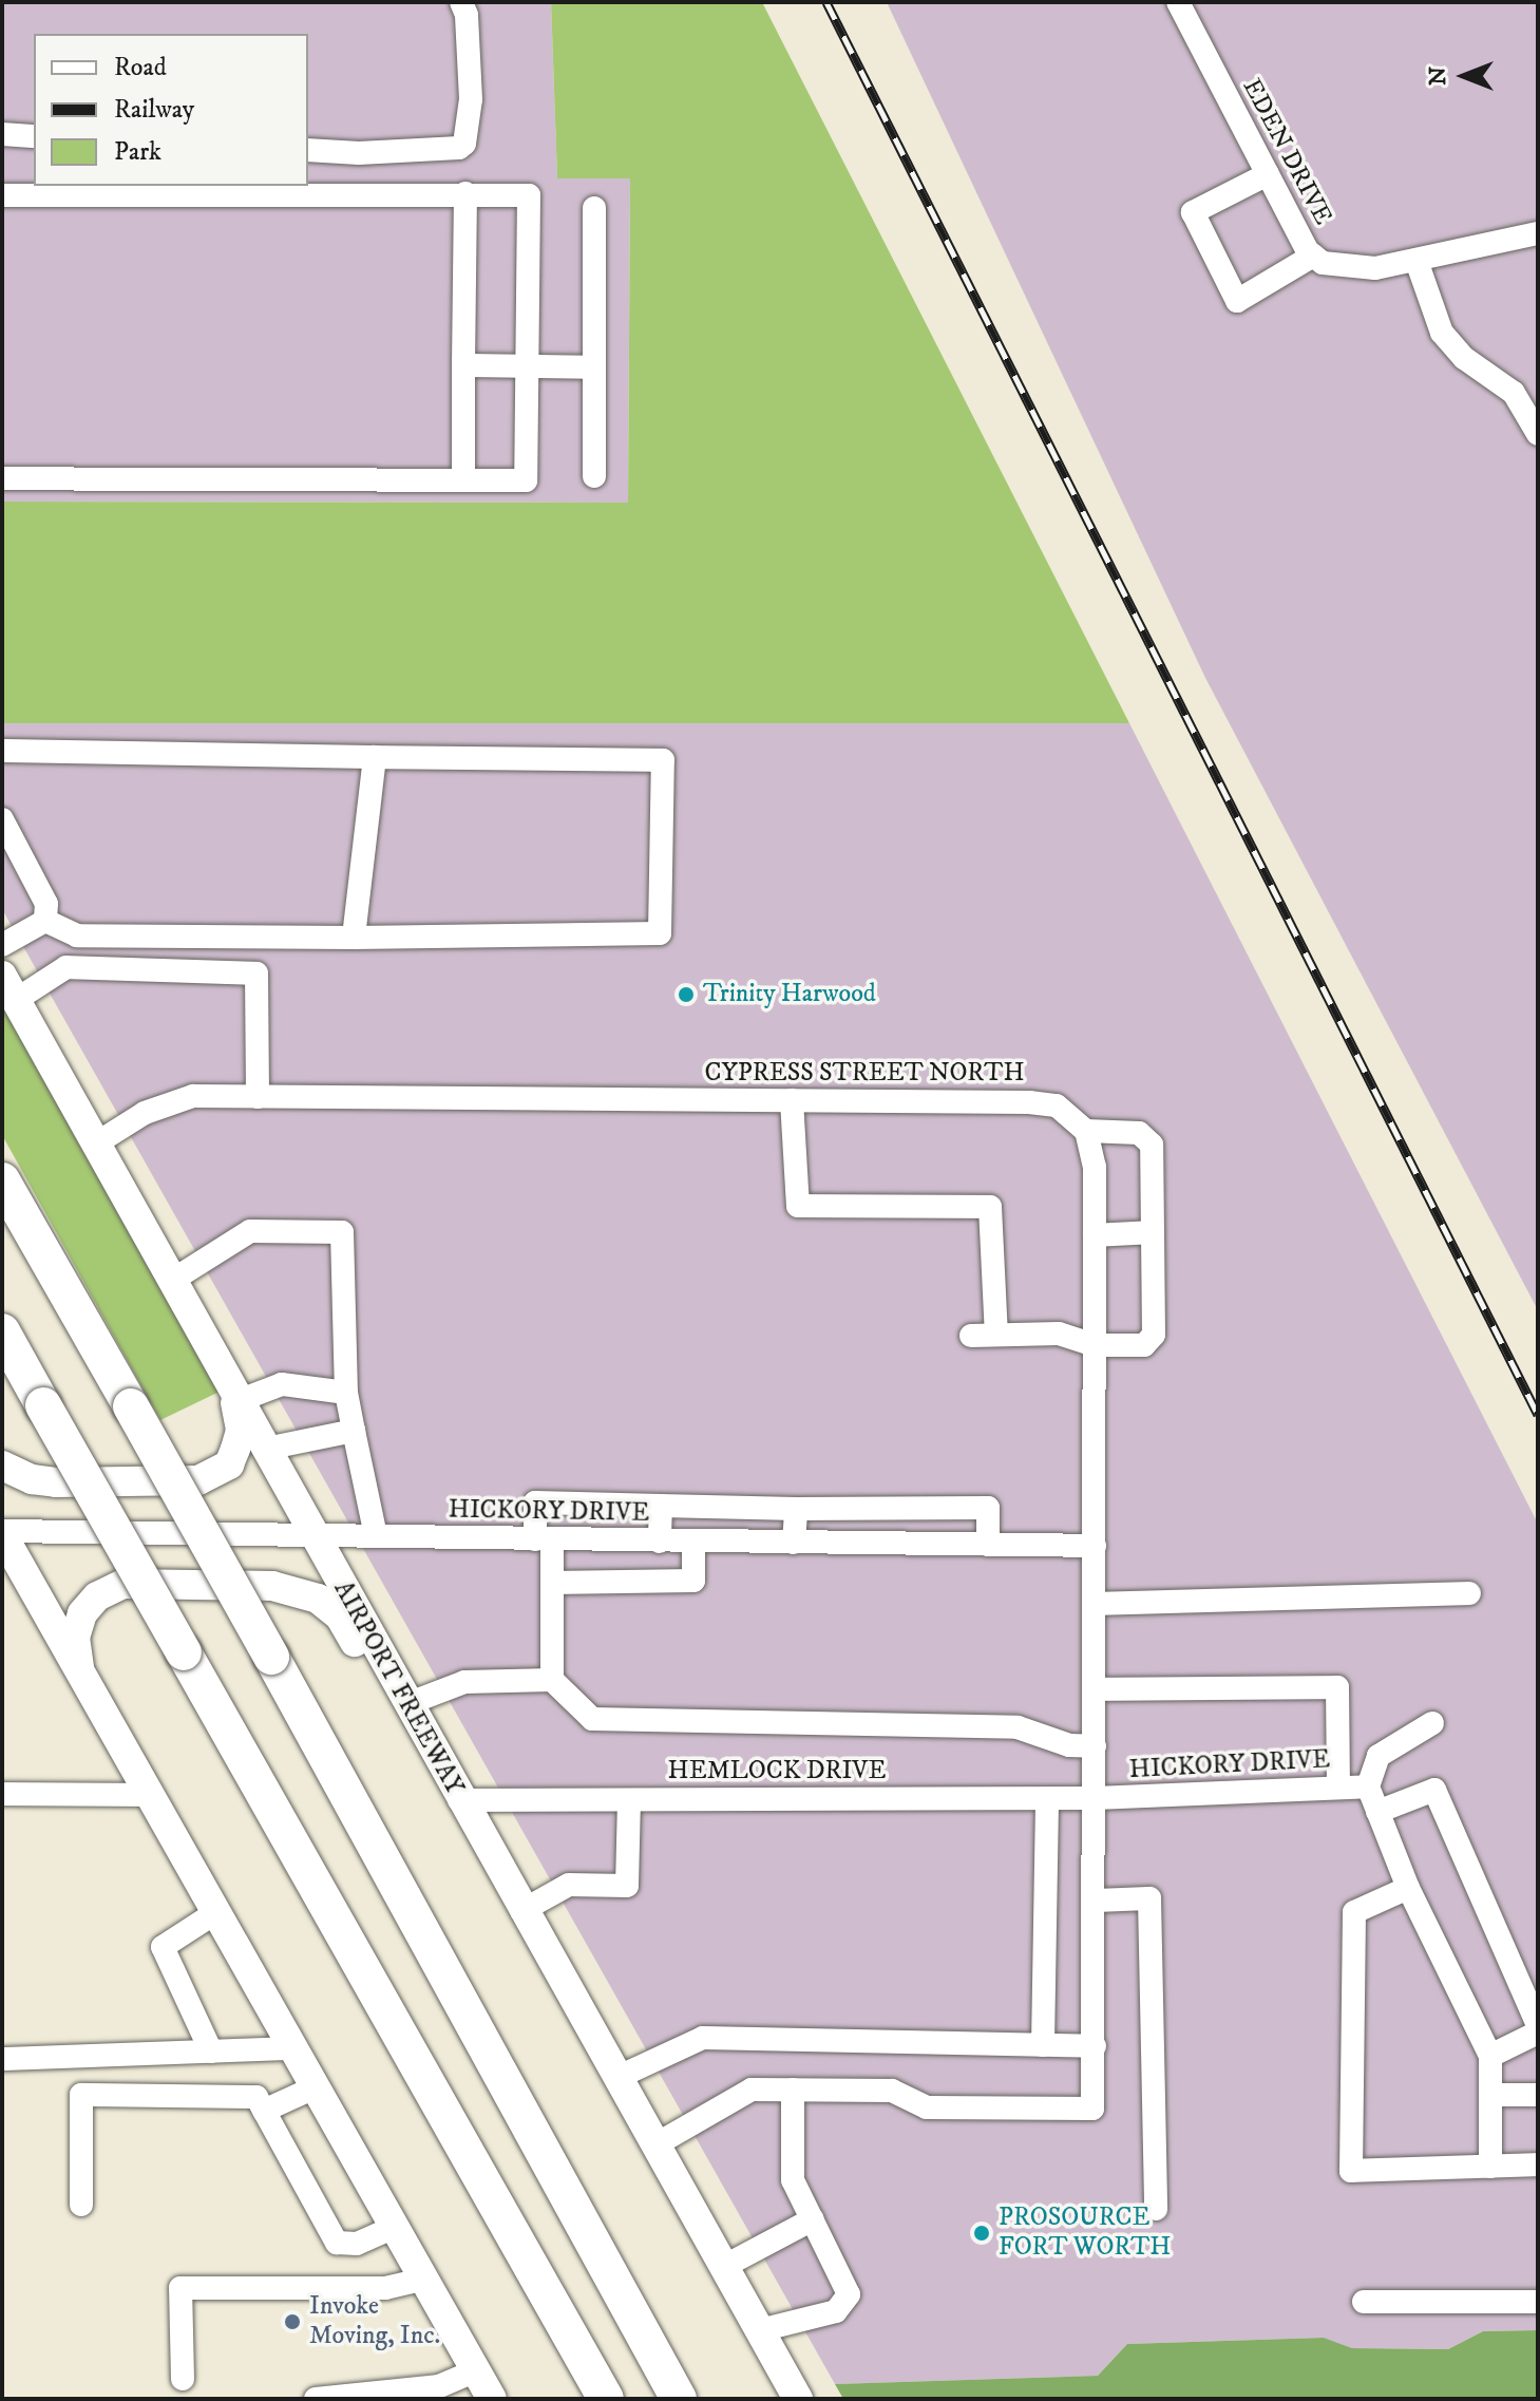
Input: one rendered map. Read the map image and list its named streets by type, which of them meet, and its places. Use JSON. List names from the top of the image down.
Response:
{
  "streets": {
    "main road": ["AIRPORT FREEWAY"],
    "street": [
      "EDEN DRIVE",
      "CYPRESS STREET NORTH",
      "HICKORY DRIVE",
      "HEMLOCK DRIVE"
    ]
  },
  "crossings": [
    ["CYPRESS STREET NORTH", "AIRPORT FREEWAY"],
    ["HICKORY DRIVE", "AIRPORT FREEWAY"],
    ["HICKORY DRIVE", "HEMLOCK DRIVE"],
    ["AIRPORT FREEWAY", "HEMLOCK DRIVE"]
  ],
  "places": ["Trinity Harwood", "PROSOURCE FORT WORTH", "Invoke Moving, Inc."],
  "legend": ["Road", "Railway", "Park"],
  "north": "left"
}
